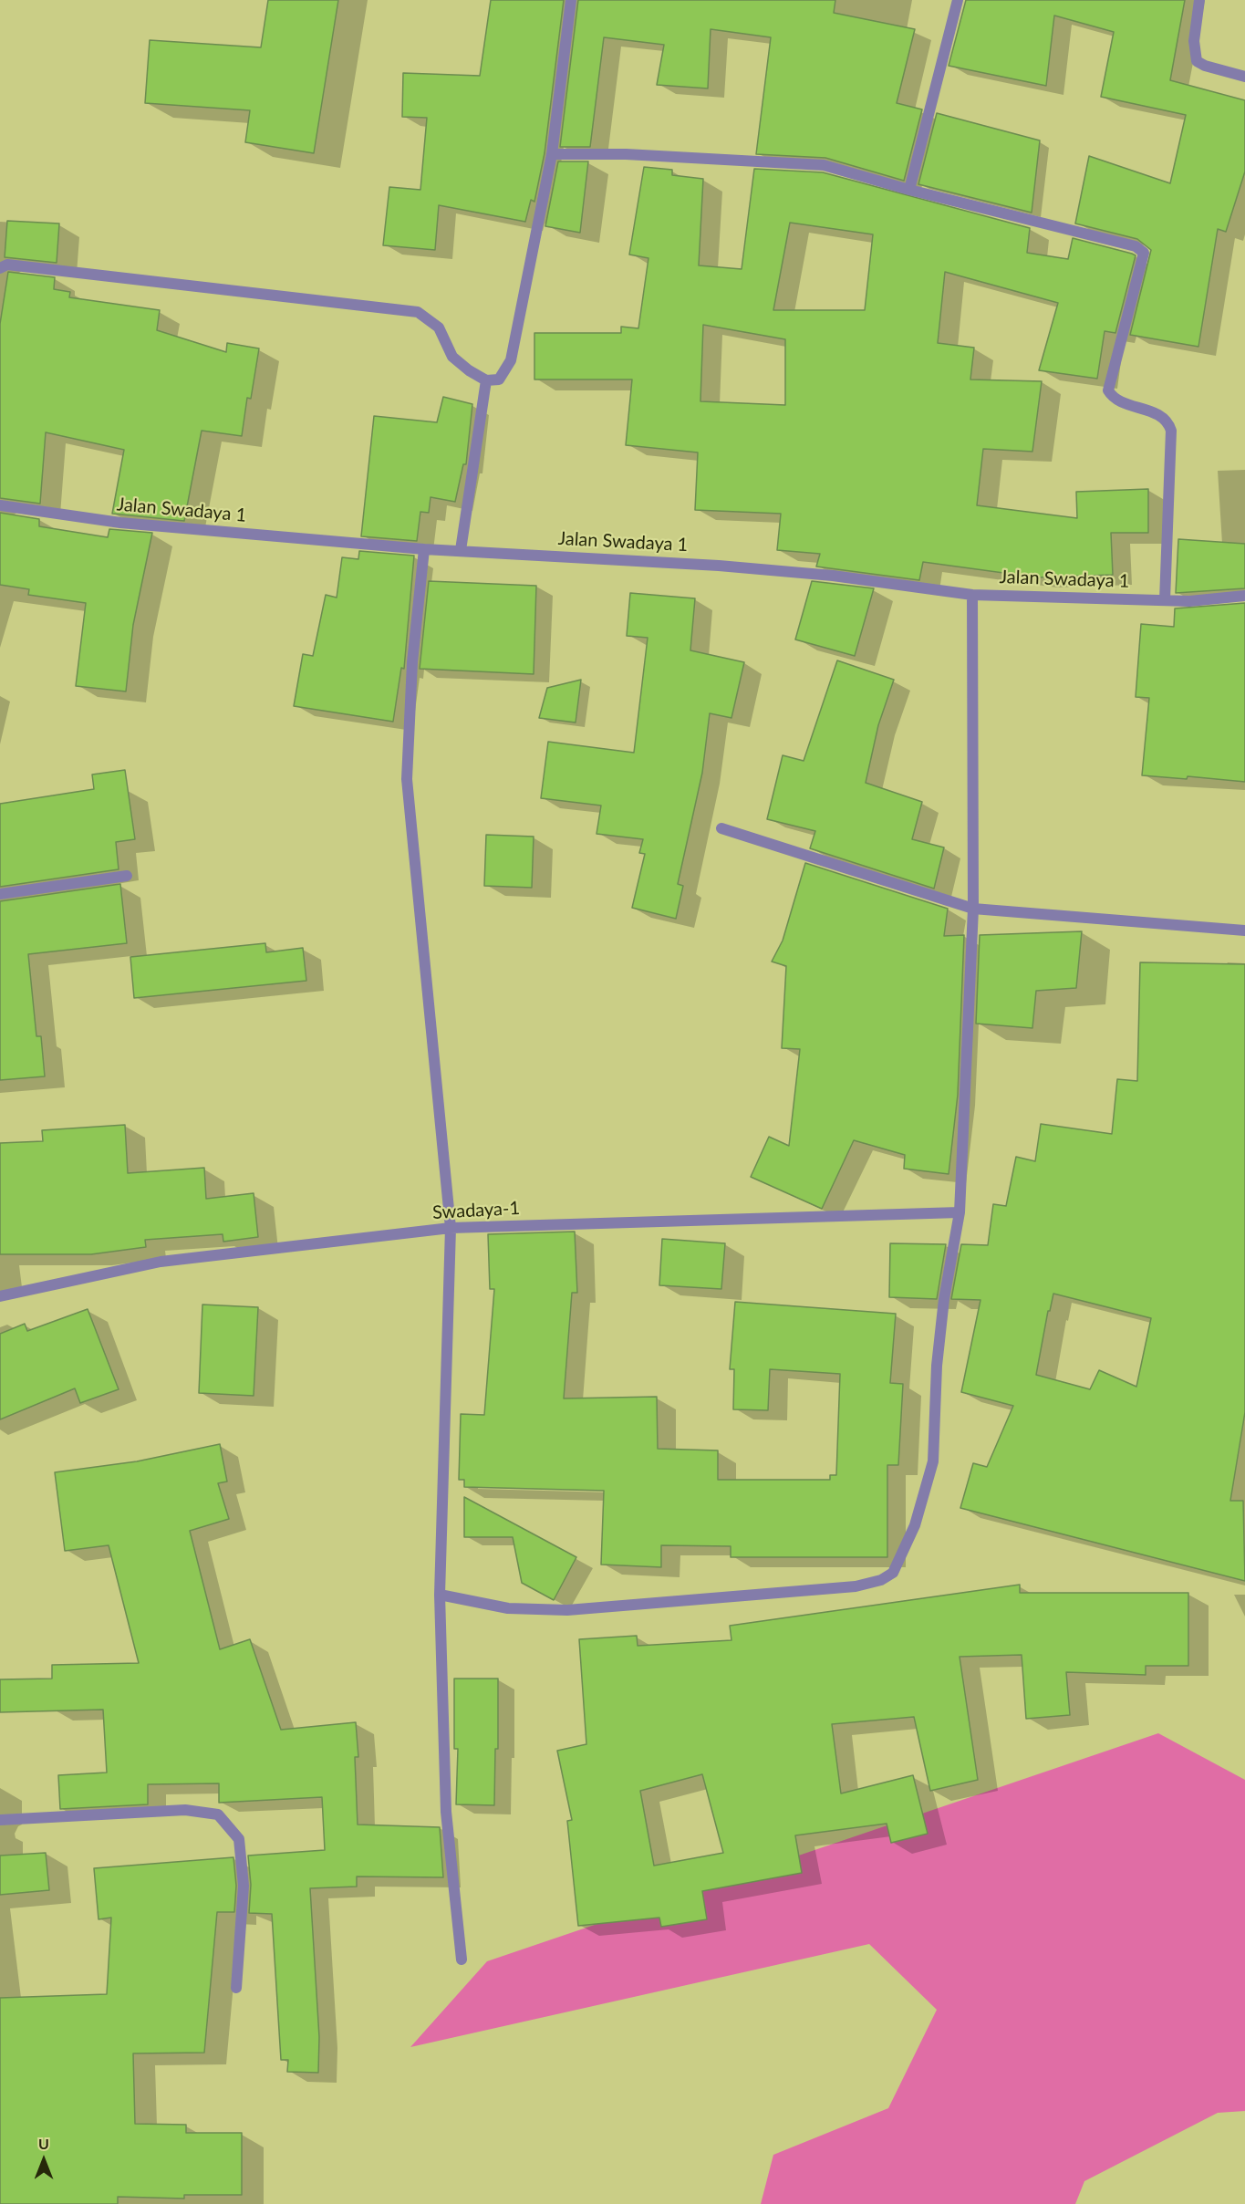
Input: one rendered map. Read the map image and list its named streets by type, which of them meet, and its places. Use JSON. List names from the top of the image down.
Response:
{
  "streets": {
    "street": ["Jalan Swadaya 1", "Swadaya-1"]
  },
  "north": "top"
}
